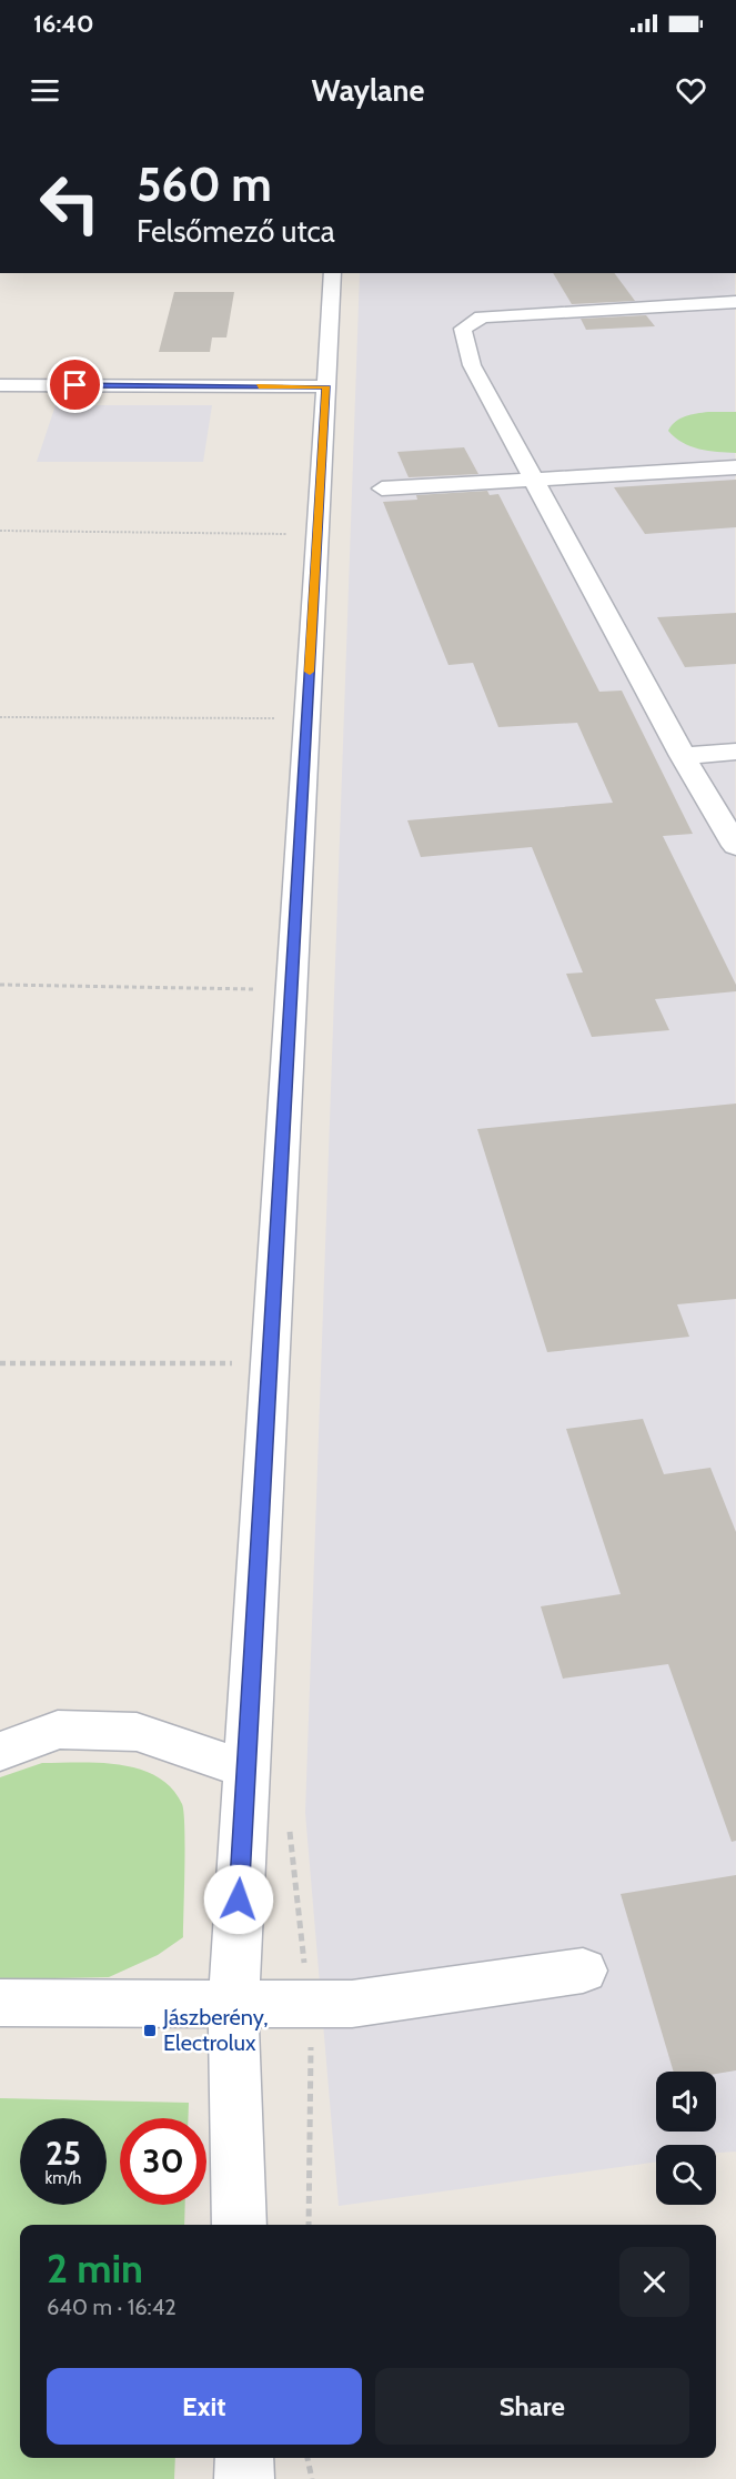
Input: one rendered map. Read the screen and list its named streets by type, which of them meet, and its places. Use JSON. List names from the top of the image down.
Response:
{
  "places": {
    "transit": ["Jászberény, Electrolux"]
  },
  "page": {
    "status": "16:40",
    "header": "Waylane",
    "turn": ["560 m", "Felsőmező utca"],
    "speed": "25 km/h",
    "limit": "30",
    "heading": ["2 min", "640 m · 16:42"],
    "buttons": ["Exit", "Share"]
  }
}
